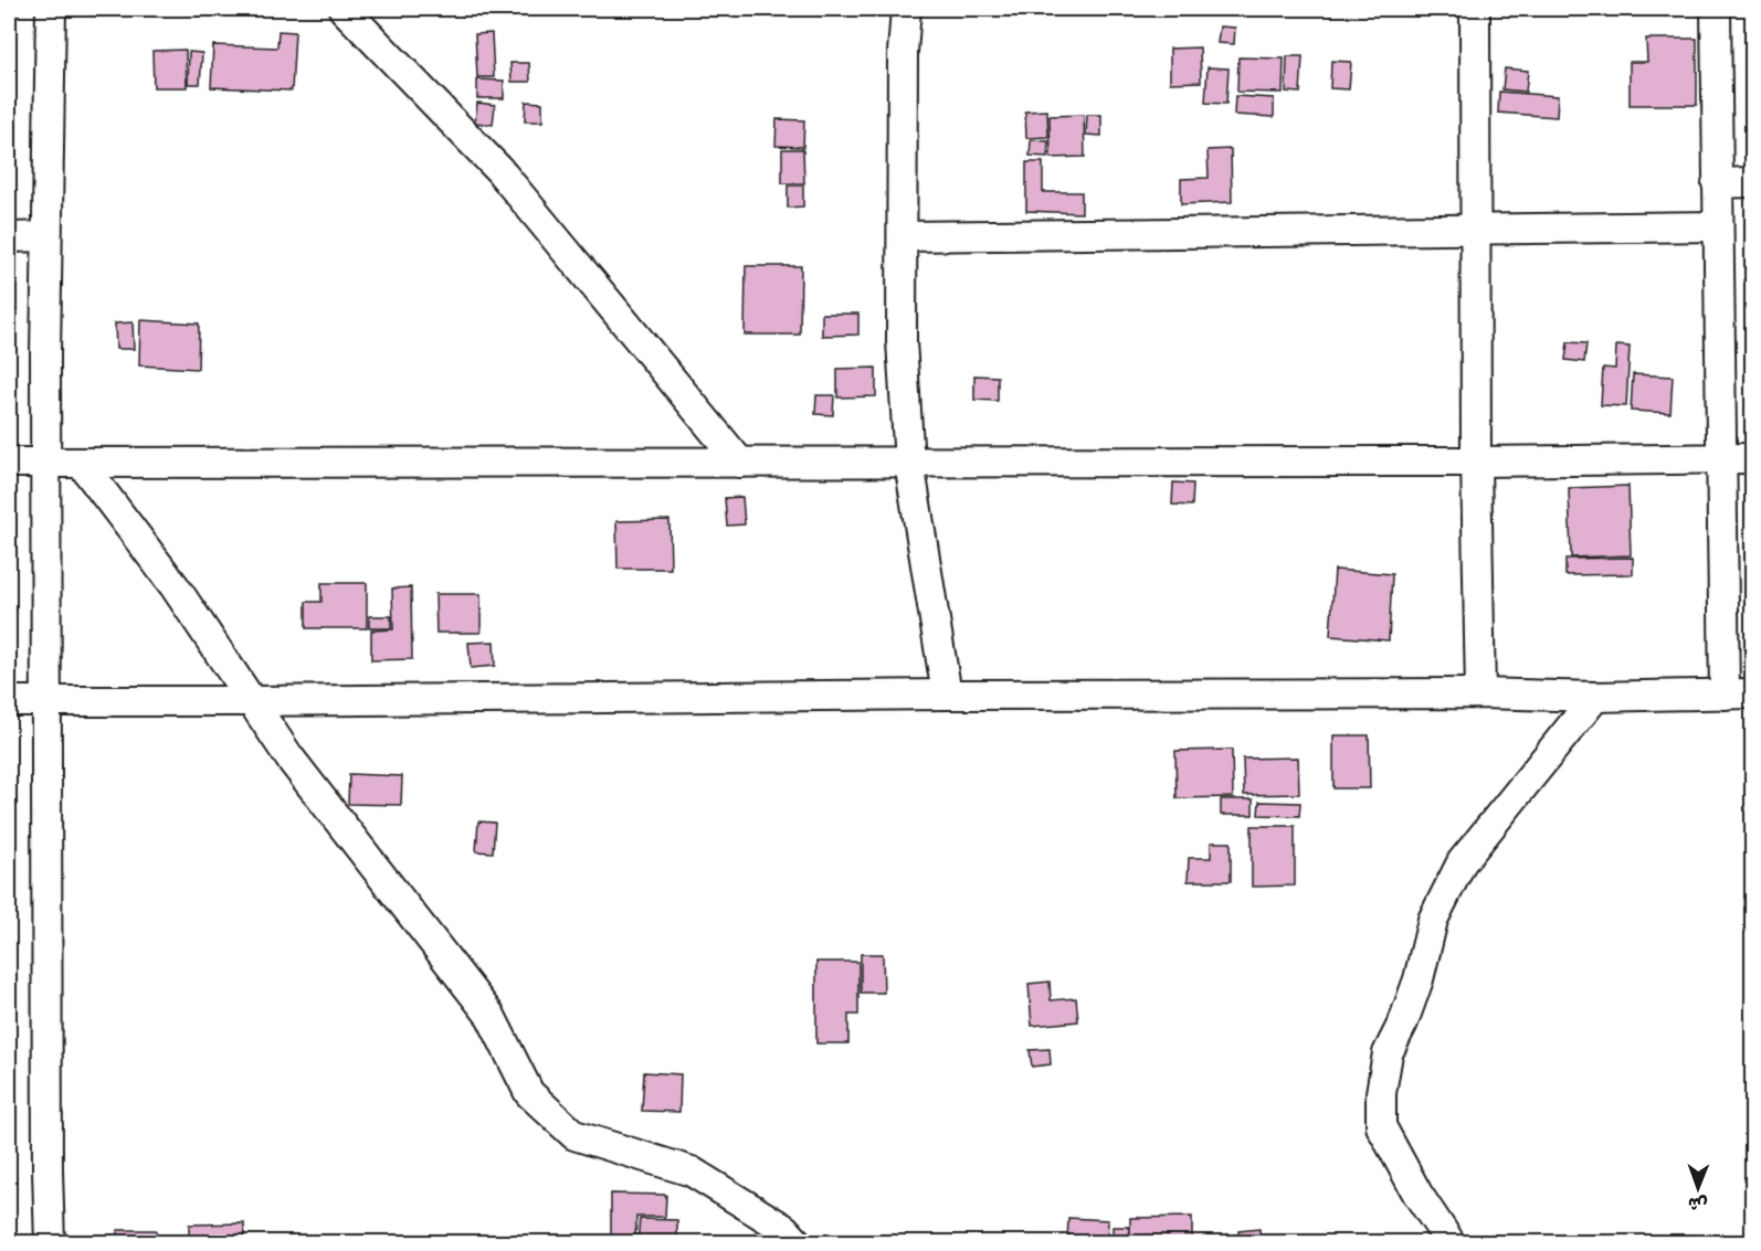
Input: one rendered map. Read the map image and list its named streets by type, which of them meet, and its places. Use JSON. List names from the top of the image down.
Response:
{
  "north": "bottom"
}
